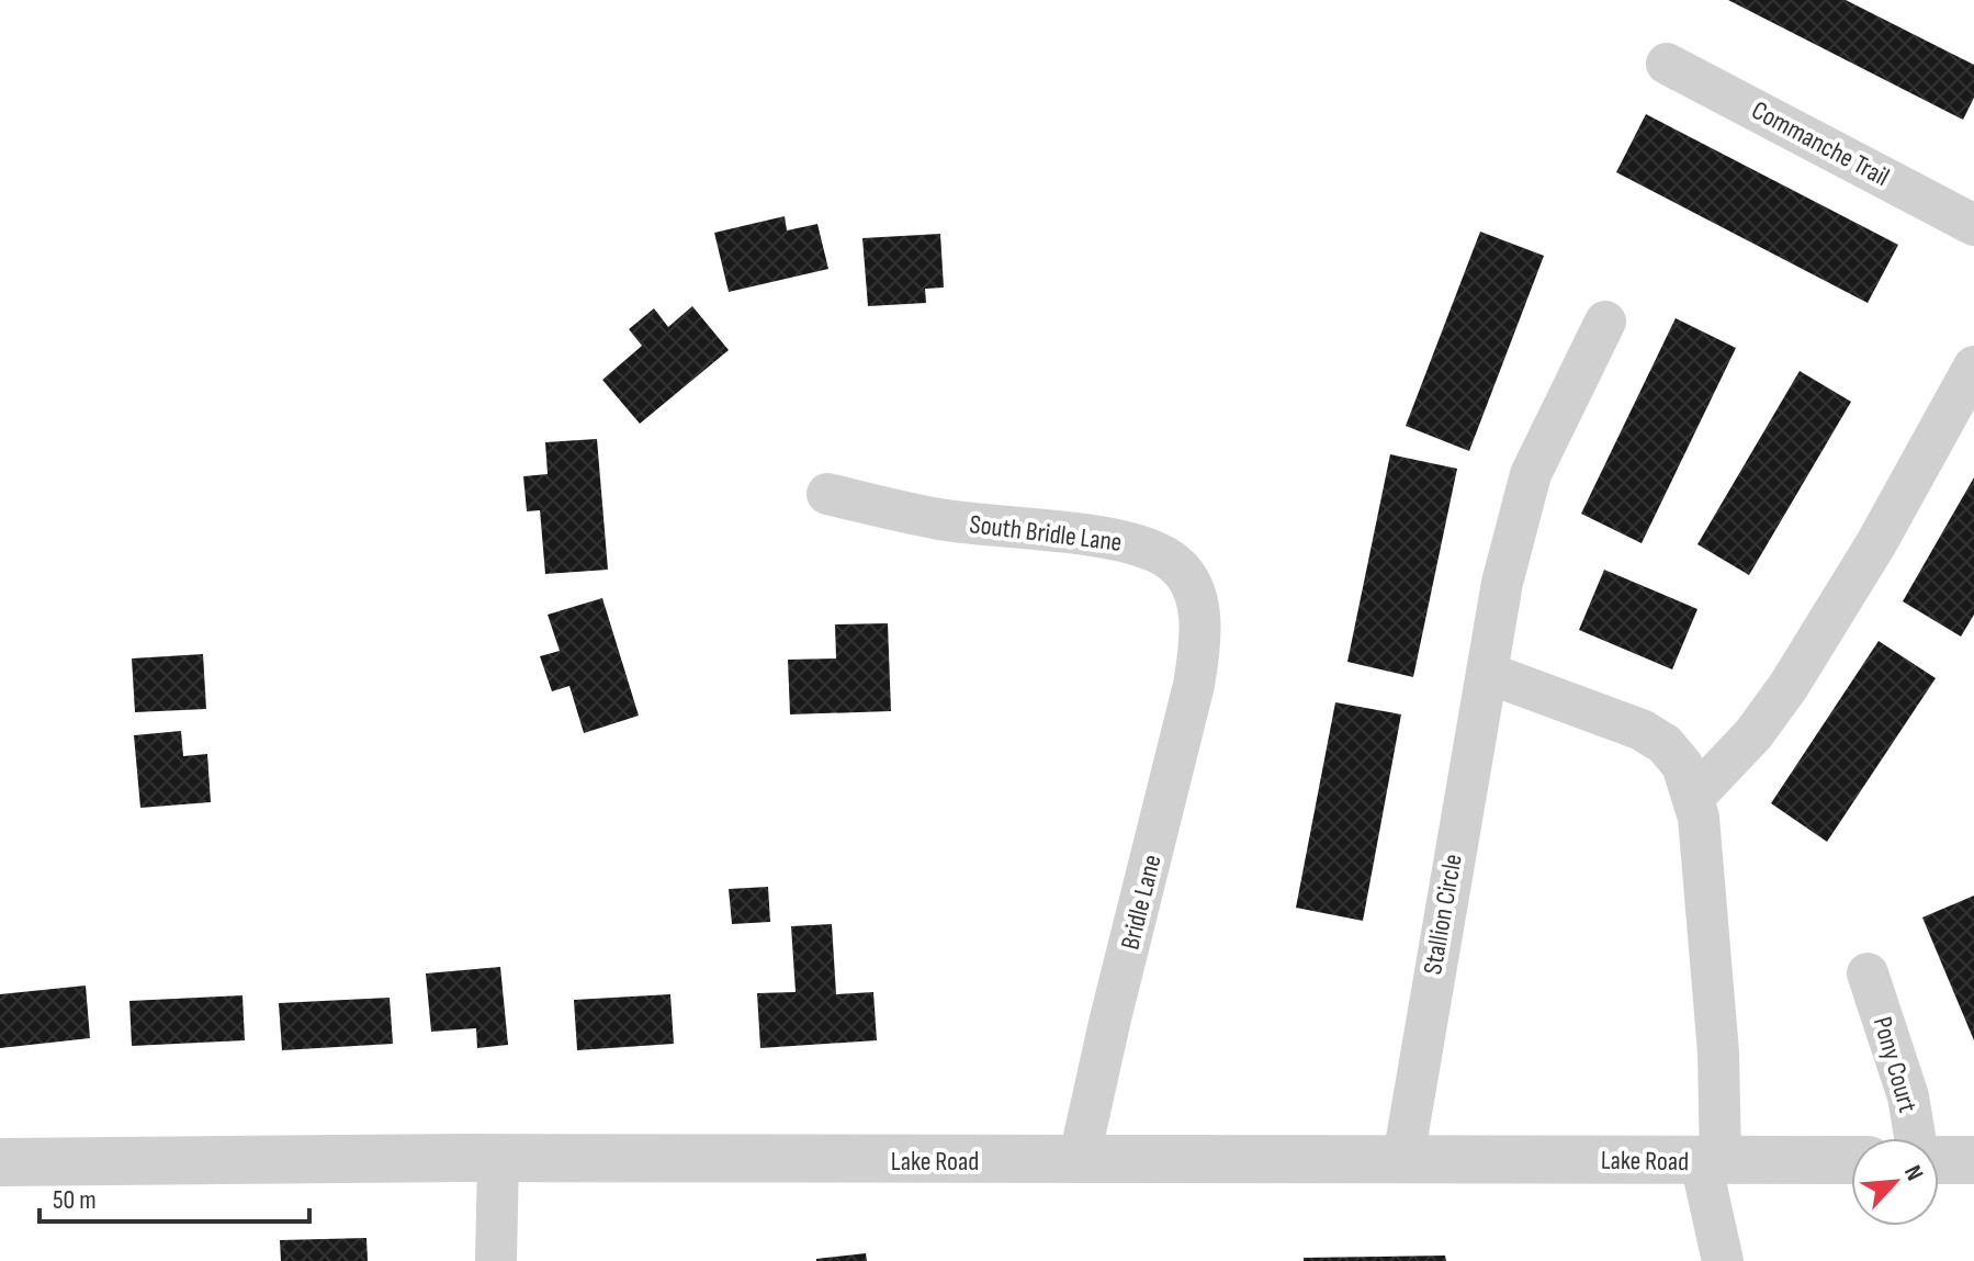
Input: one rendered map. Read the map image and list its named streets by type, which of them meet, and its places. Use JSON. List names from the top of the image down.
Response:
{
  "streets": {
    "street": [
      "Commanche Trail",
      "South Bridle Lane",
      "Bridle Lane",
      "Stallion Circle",
      "Pony Court",
      "Lake Road"
    ]
  },
  "crossings": [
    ["South Bridle Lane", "Bridle Lane"],
    ["Bridle Lane", "Lake Road"],
    ["Stallion Circle", "Lake Road"]
  ],
  "scale_bar": "50 m",
  "north": "top right"
}
